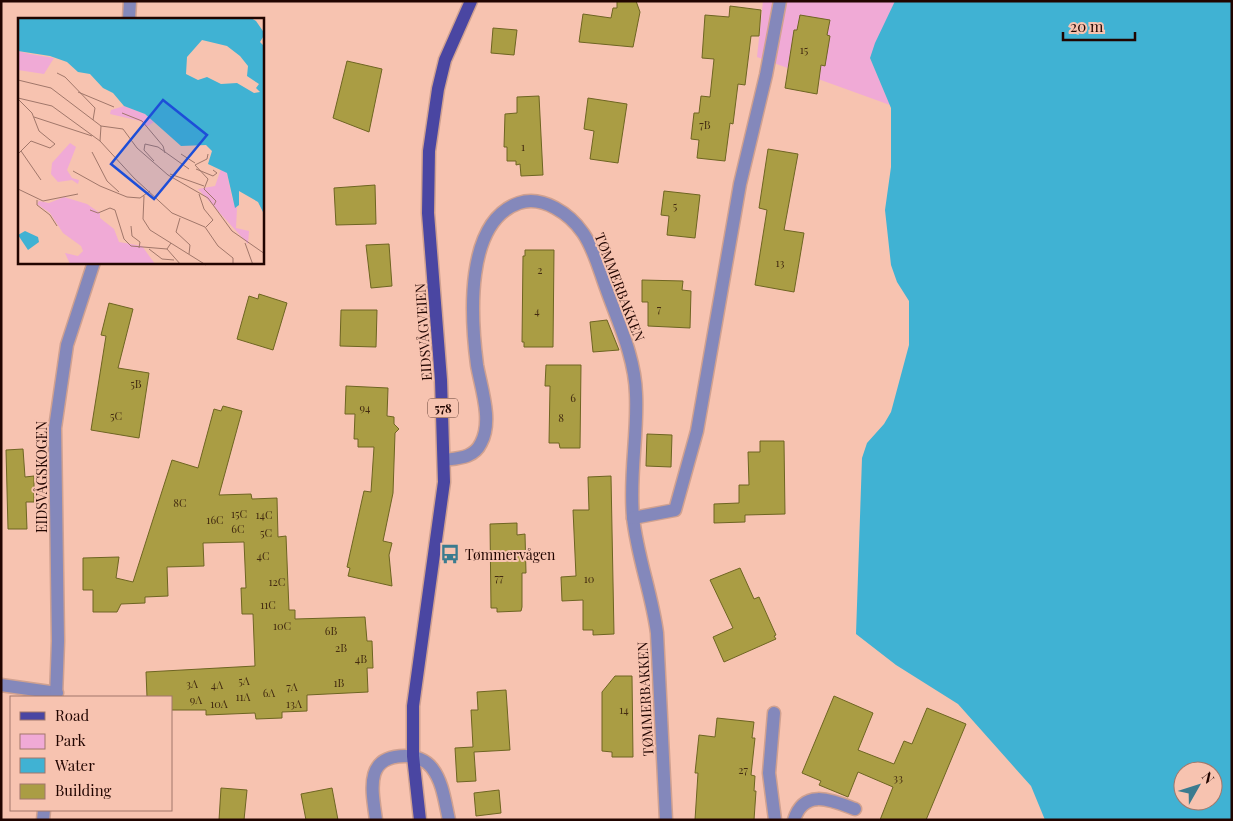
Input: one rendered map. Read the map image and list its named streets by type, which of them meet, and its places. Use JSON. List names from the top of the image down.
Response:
{
  "streets": {
    "main road": ["EIDSVÅGVEIEN", "578"],
    "street": ["TØMMERBAKKEN", "EIDSVÅGSKOGEN"]
  },
  "crossings": [
    ["TØMMERBAKKEN", "EIDSVÅGVEIEN"]
  ],
  "places": {
    "bus stop": ["Tømmervågen"]
  },
  "house_numbers": [
    "15",
    "7B",
    "1",
    "5",
    "13",
    "2",
    "7",
    "4",
    "5B",
    "6",
    "94",
    "5C",
    "8",
    "8C",
    "15C",
    "14C",
    "16C",
    "6C",
    "5C",
    "4C",
    "77",
    "10",
    "12C",
    "11C",
    "10C",
    "6B",
    "2B",
    "4B",
    "5A",
    "1B",
    "3A",
    "4A",
    "7A",
    "6A",
    "11A",
    "9A",
    "10A",
    "13A",
    "14",
    "27",
    "33"
  ],
  "legend": [
    "Road",
    "Park",
    "Water",
    "Building"
  ],
  "scale_bar": "20 m",
  "north": "top right"
}
